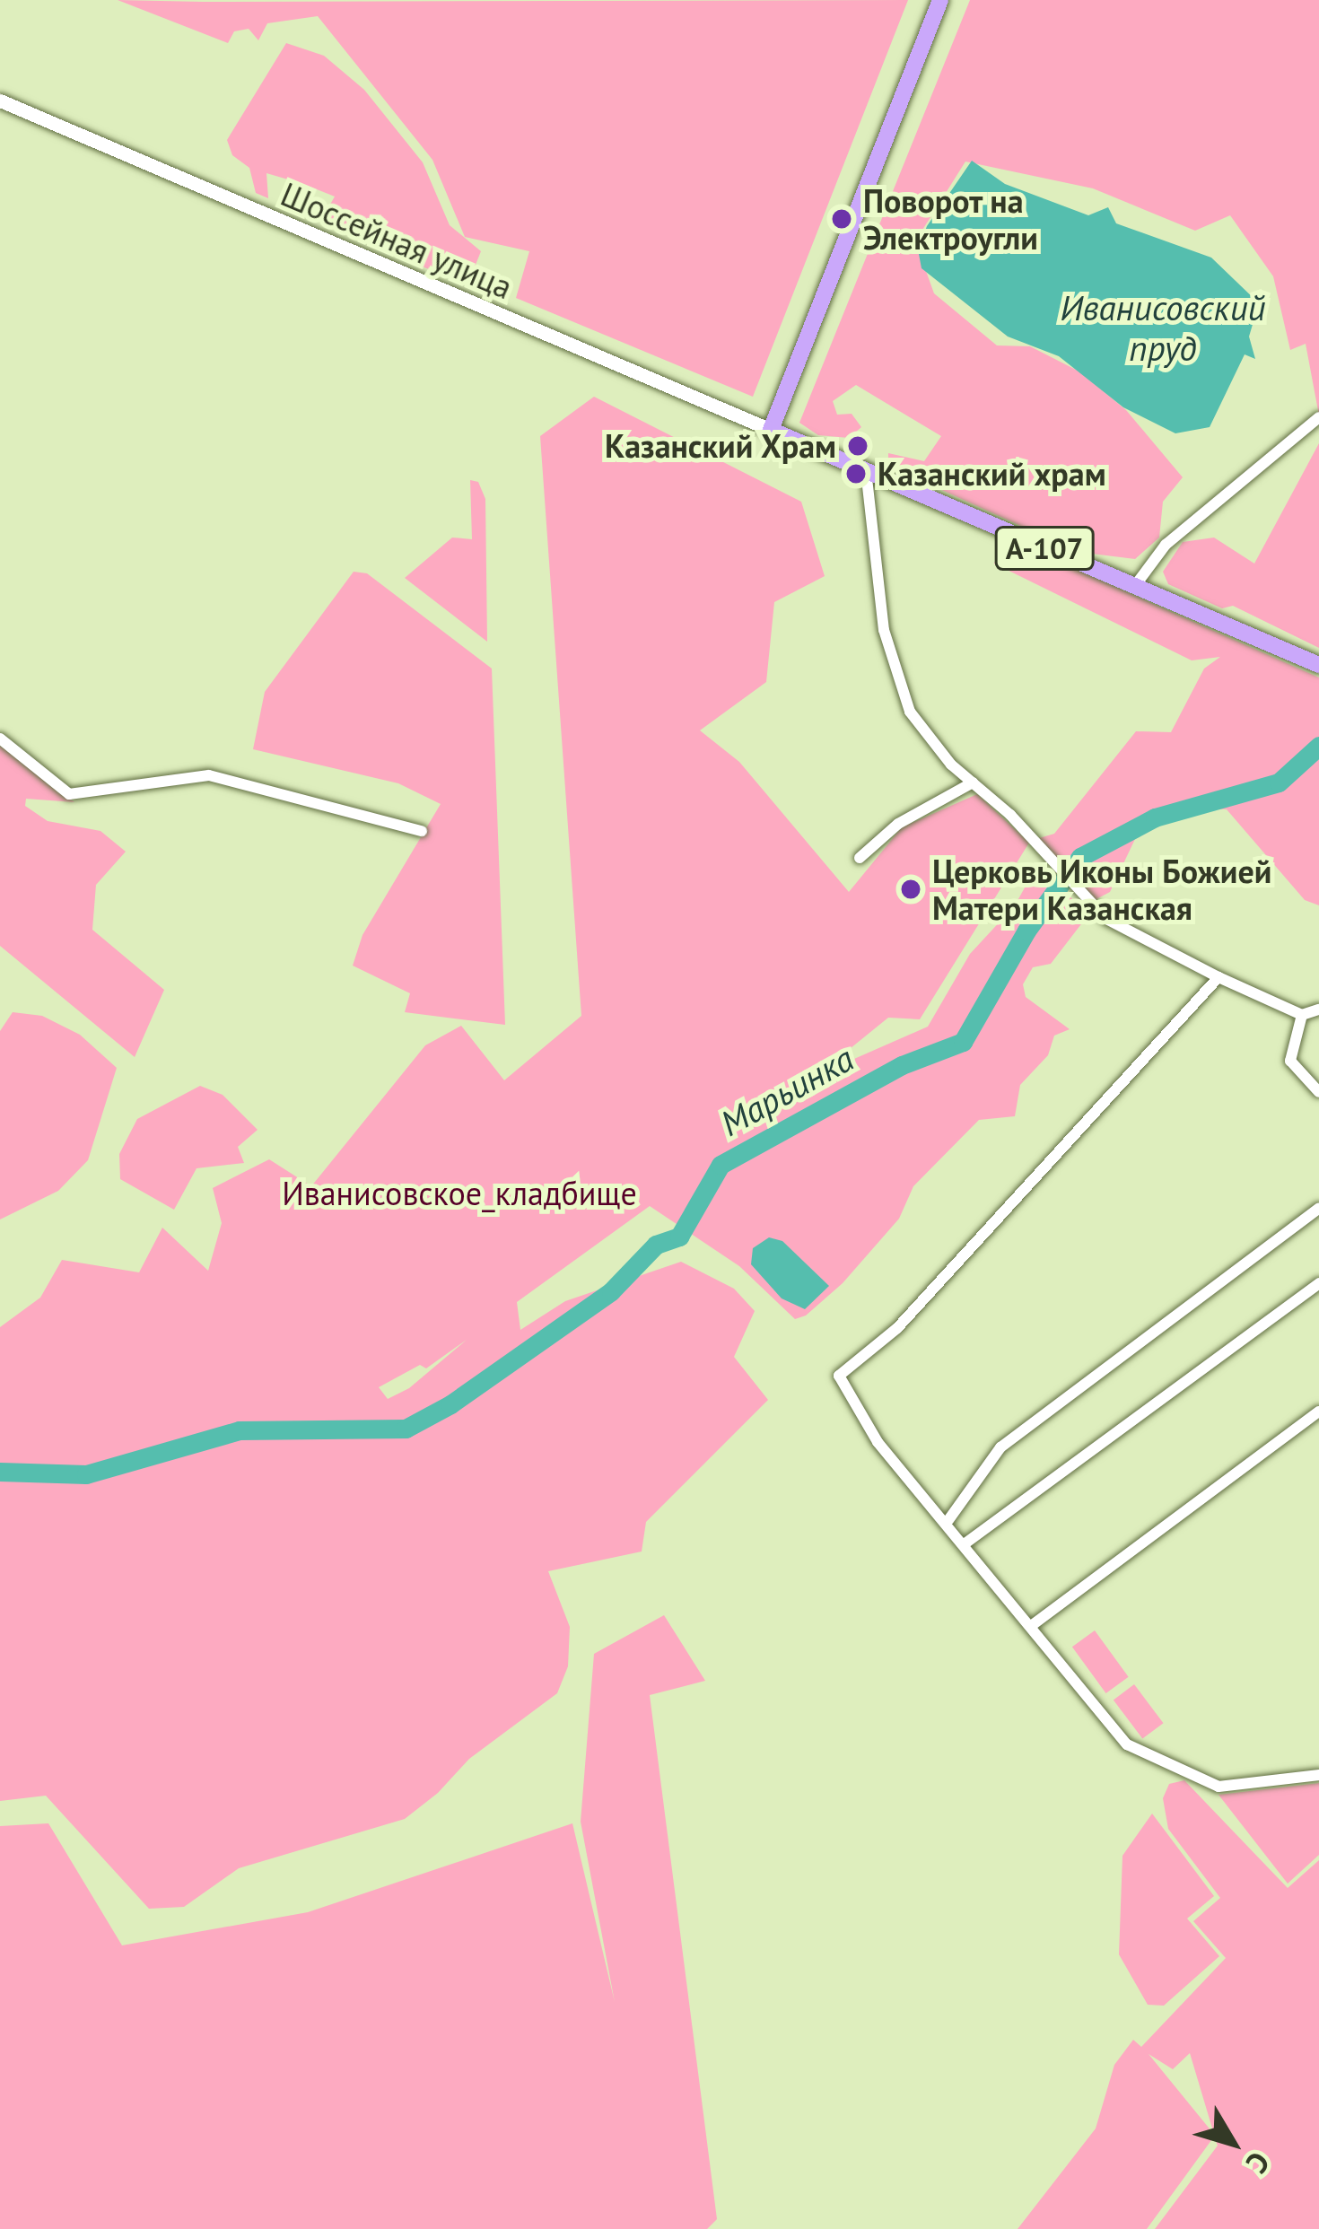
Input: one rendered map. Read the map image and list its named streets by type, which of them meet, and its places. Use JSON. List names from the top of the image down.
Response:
{
  "streets": {
    "highway": ["А-107"],
    "street": ["Шоссейная улица"]
  },
  "crossings": [
    ["Шоссейная улица", "А-107"]
  ],
  "water": ["Иванисовский пруд", "Марьинка"],
  "parks": ["Иванисовское_кладбище"],
  "places": [
    "Поворот на Электроугли",
    "Казанский Храм",
    "Казанский храм",
    "Церковь Иконы Божией Матери Казанская"
  ],
  "north": "bottom right"
}
